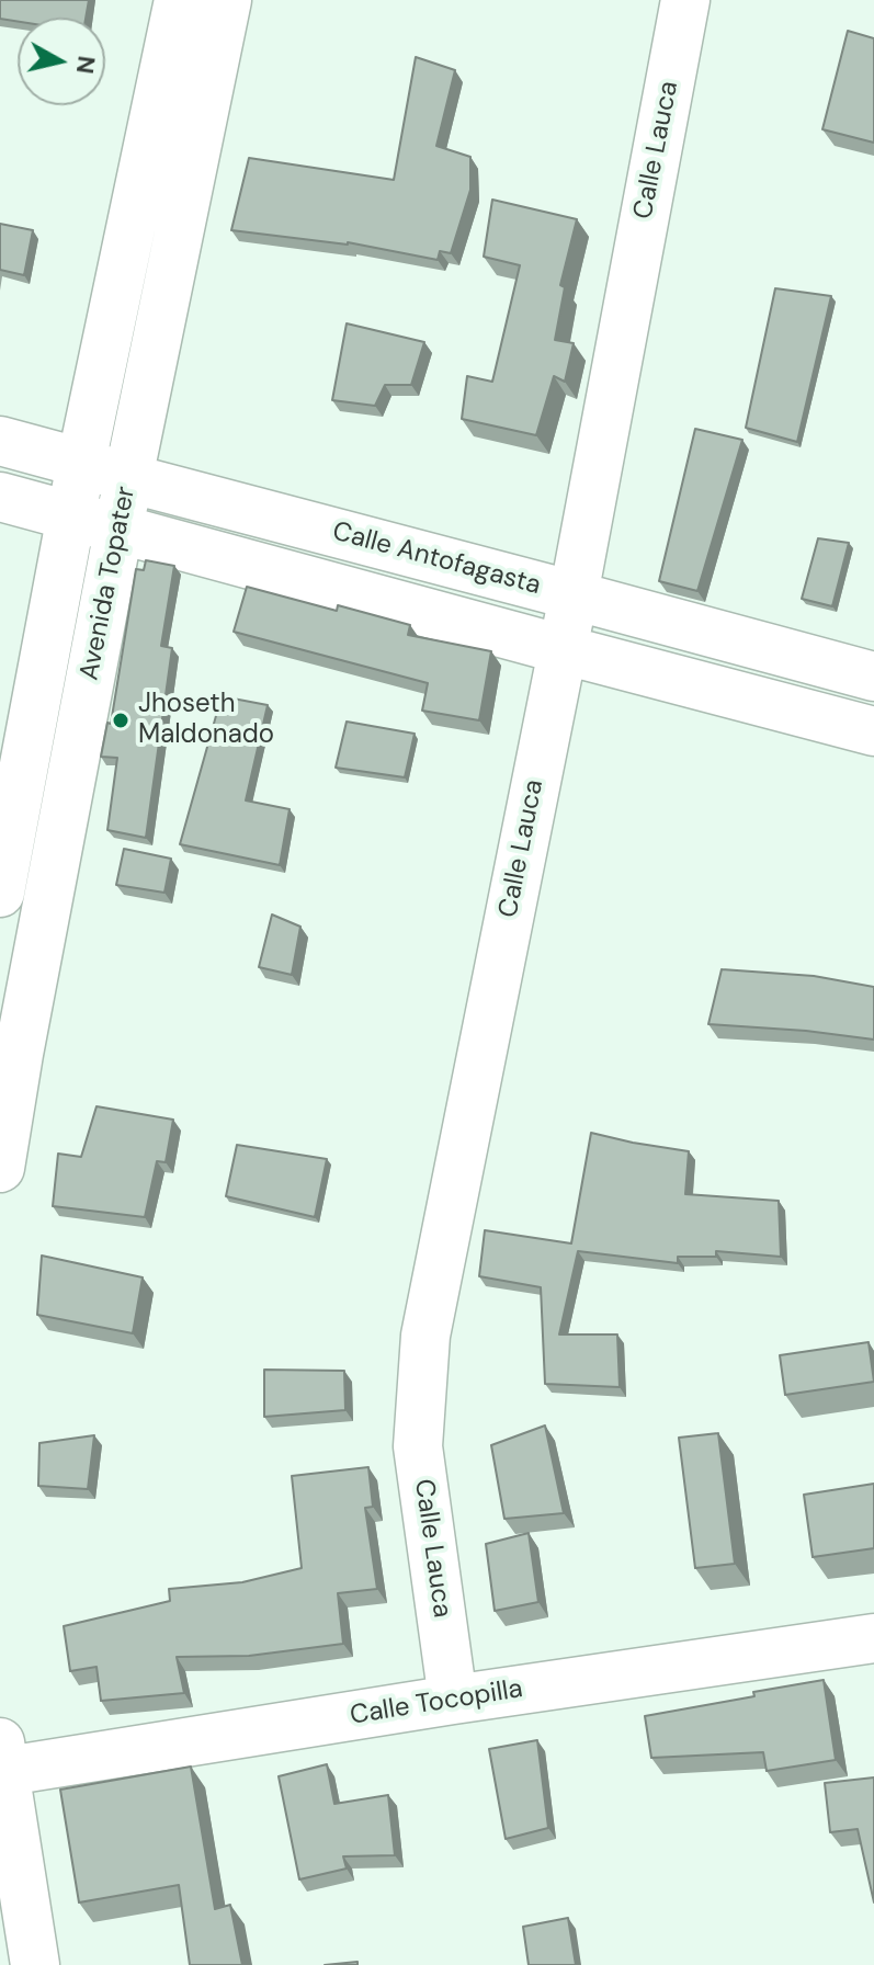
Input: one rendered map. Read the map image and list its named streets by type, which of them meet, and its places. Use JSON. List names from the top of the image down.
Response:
{
  "streets": {
    "street": [
      "Calle Lauca",
      "Calle Antofagasta",
      "Avenida Topater",
      "Calle Tocopilla"
    ]
  },
  "crossings": [
    ["Calle Lauca", "Calle Antofagasta"],
    ["Calle Lauca", "Calle Tocopilla"],
    ["Calle Antofagasta", "Avenida Topater"]
  ],
  "places": ["Jhoseth Maldonado"],
  "north": "right"
}
